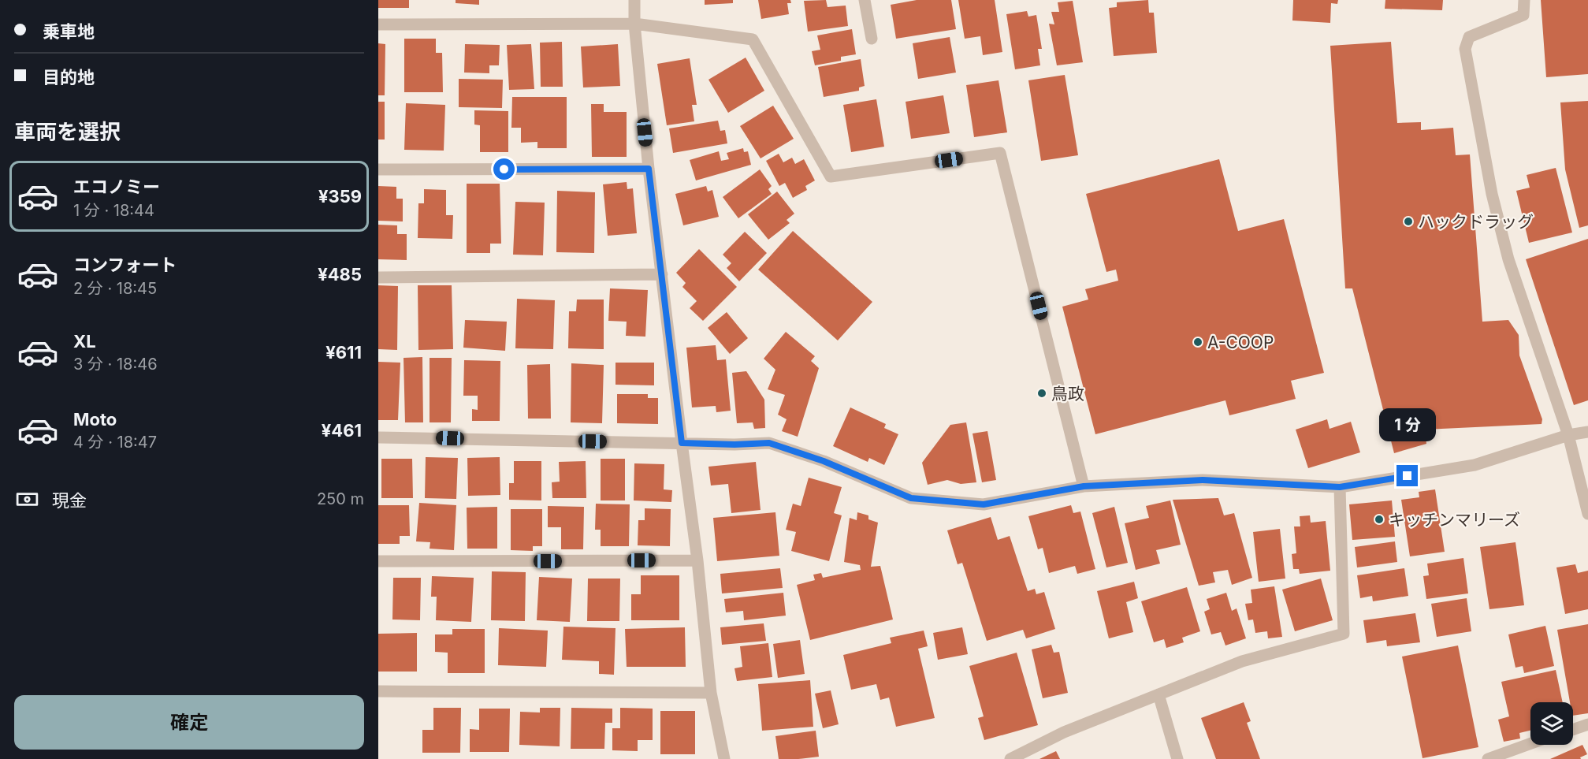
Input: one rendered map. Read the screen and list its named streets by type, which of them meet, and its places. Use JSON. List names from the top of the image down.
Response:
{
  "places": [
    "ハックドラッグ",
    "A-COOP",
    "鳥政",
    "キッチンマリーズ"
  ],
  "page": {
    "banner": ["乗車地", "目的地"],
    "heading": "車両を選択",
    "list": [
      {
        "name": "エコノミー",
        "note": "1 分 · 18:44",
        "value": "¥359"
      },
      {
        "name": "コンフォート",
        "note": "2 分 · 18:45",
        "value": "¥485"
      },
      {
        "name": "XL",
        "note": "3 分 · 18:46",
        "value": "¥611"
      },
      {
        "name": "Moto",
        "note": "4 分 · 18:47",
        "value": "¥461"
      }
    ],
    "bubble": "1 分",
    "pay": ["現金", "250 m"],
    "buttons": "確定"
  }
}
